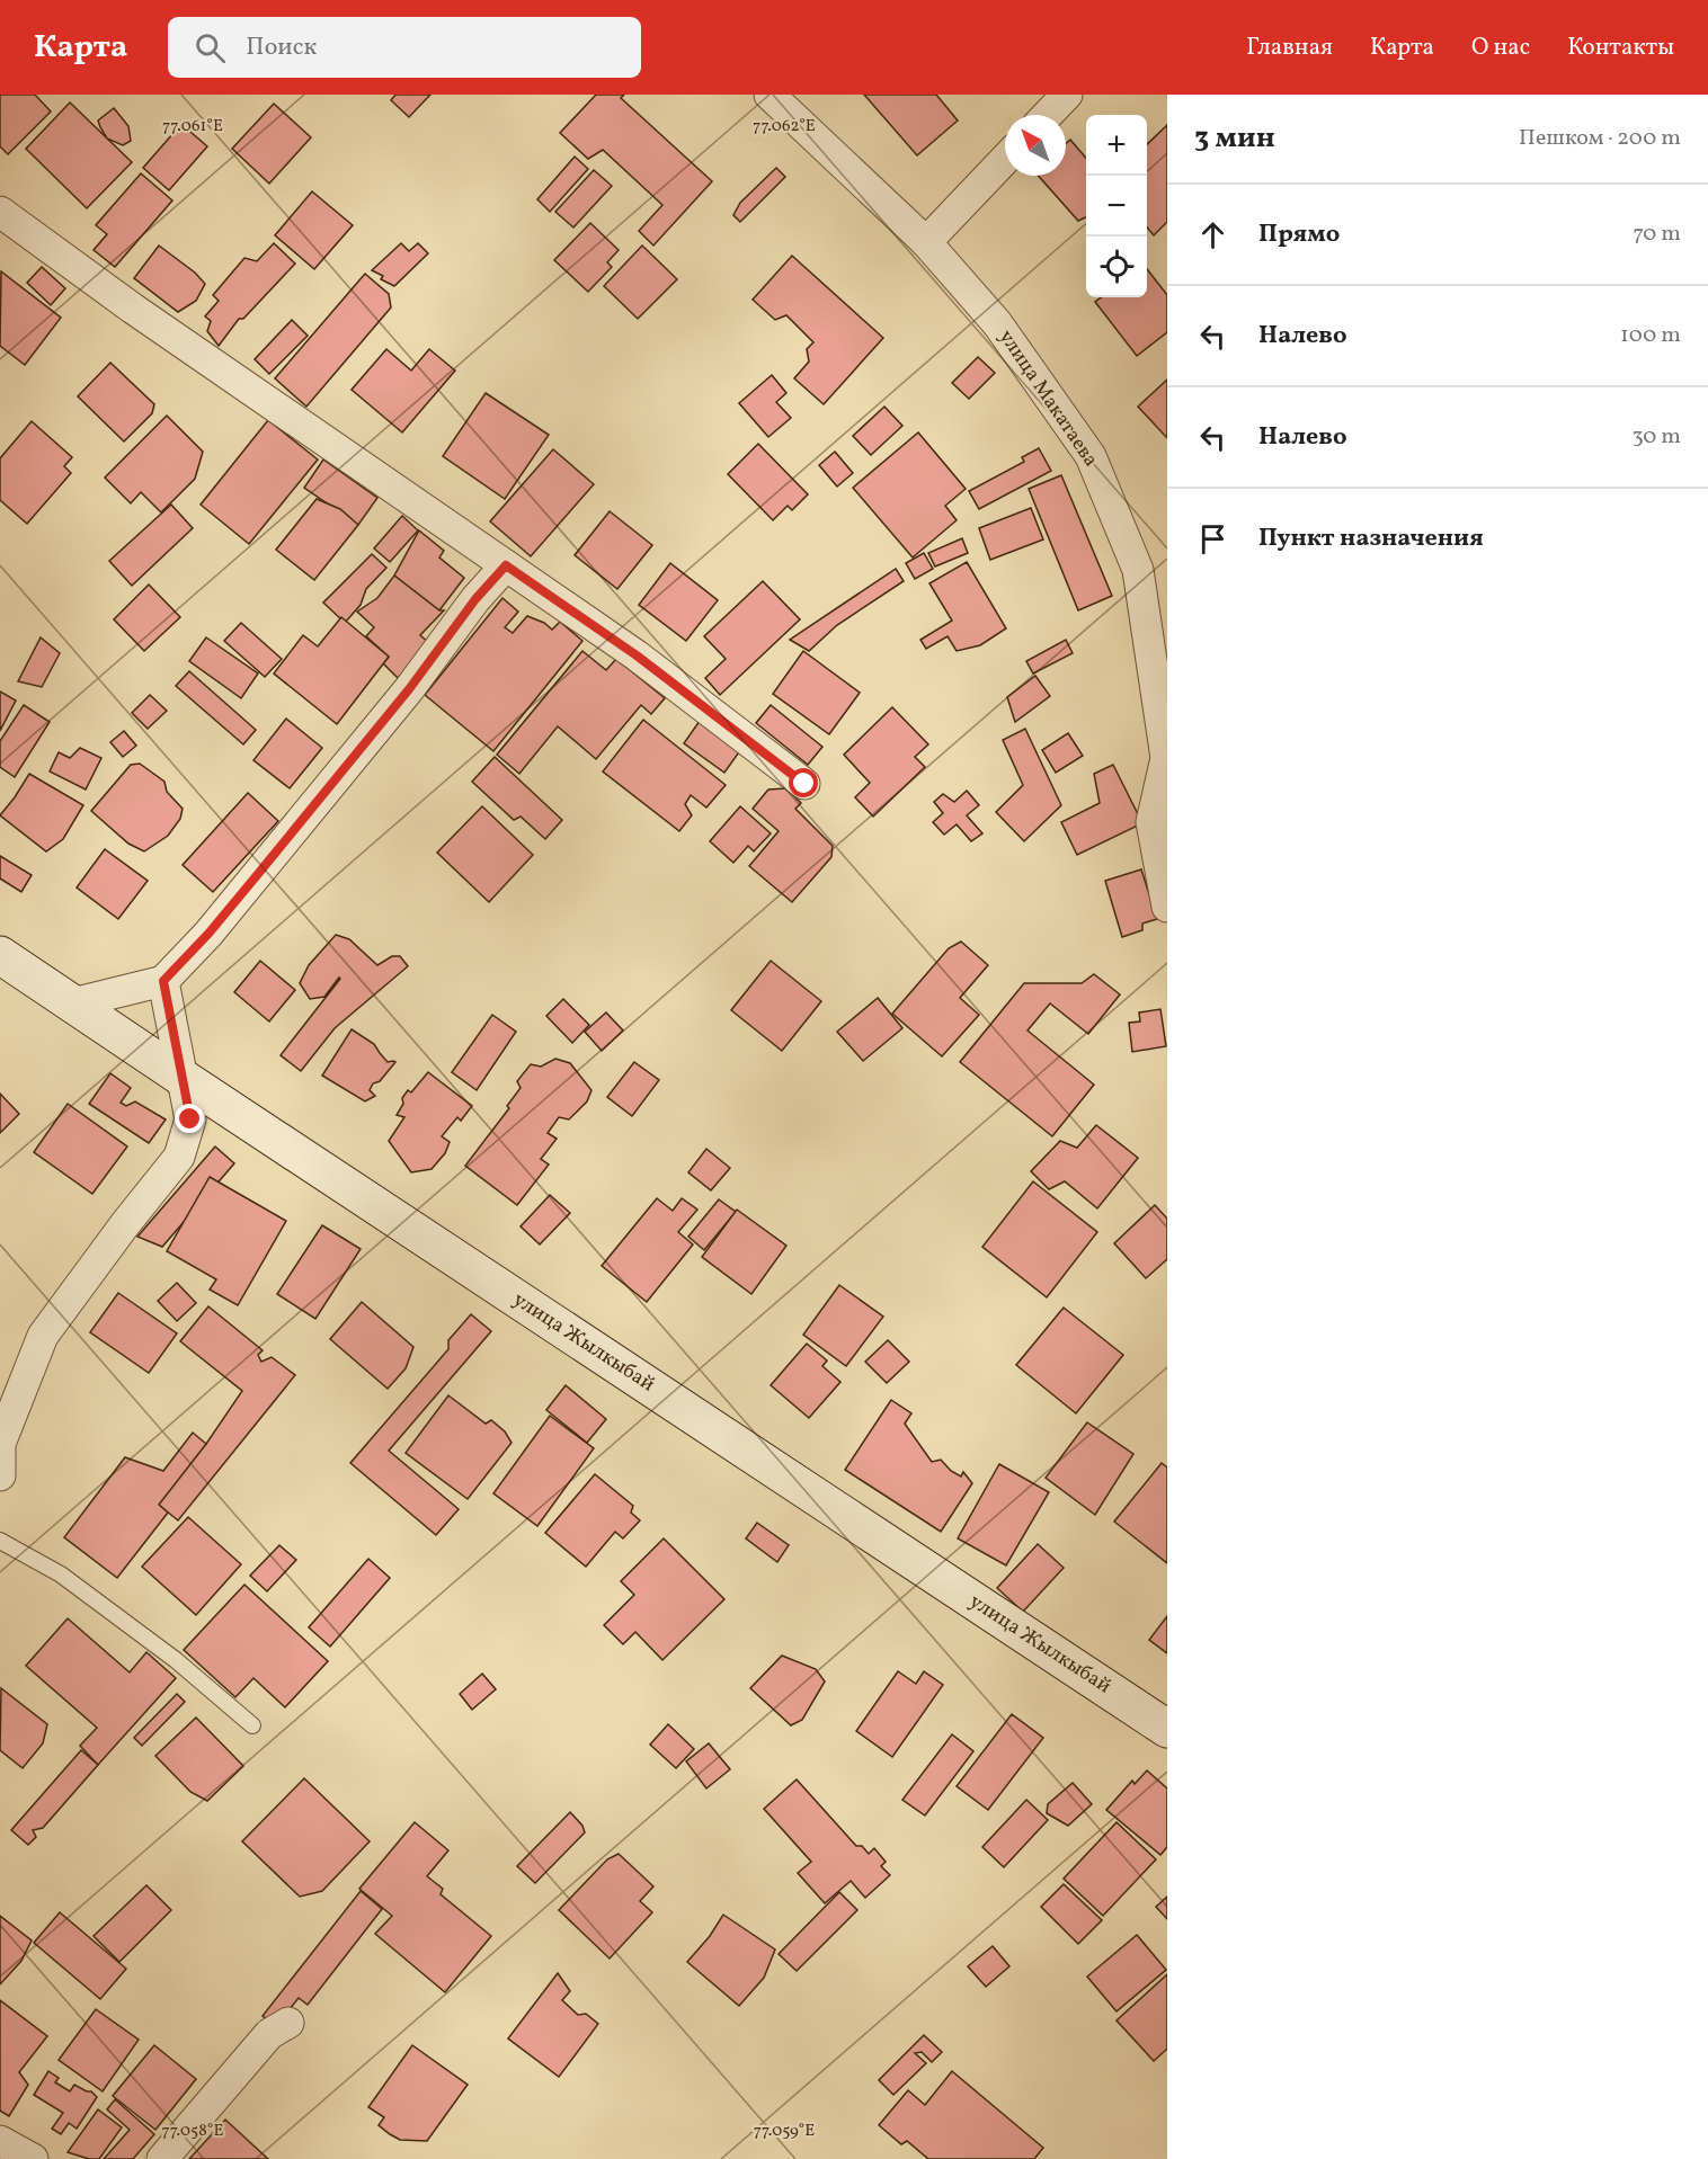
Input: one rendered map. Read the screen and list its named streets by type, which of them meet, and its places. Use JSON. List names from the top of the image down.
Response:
{
  "streets": {
    "street": ["улица Макатаева", "улица Жылкыбай"]
  },
  "north": "top left",
  "page": {
    "header": "Карта",
    "search": "Поиск",
    "nav": [
      "Главная",
      "Карта",
      "О нас",
      "Контакты"
    ],
    "heading": ["3 мин", "Пешком · 200 m"],
    "map_buttons": ["+", "−"],
    "list": [
      ["Прямо", "70 m"],
      ["Налево", "100 m"],
      ["Налево", "30 m"],
      "Пункт назначения"
    ]
  },
  "coordinates": [
    "77.061°E",
    "77.062°E",
    "77.058°E",
    "77.059°E"
  ]
}
